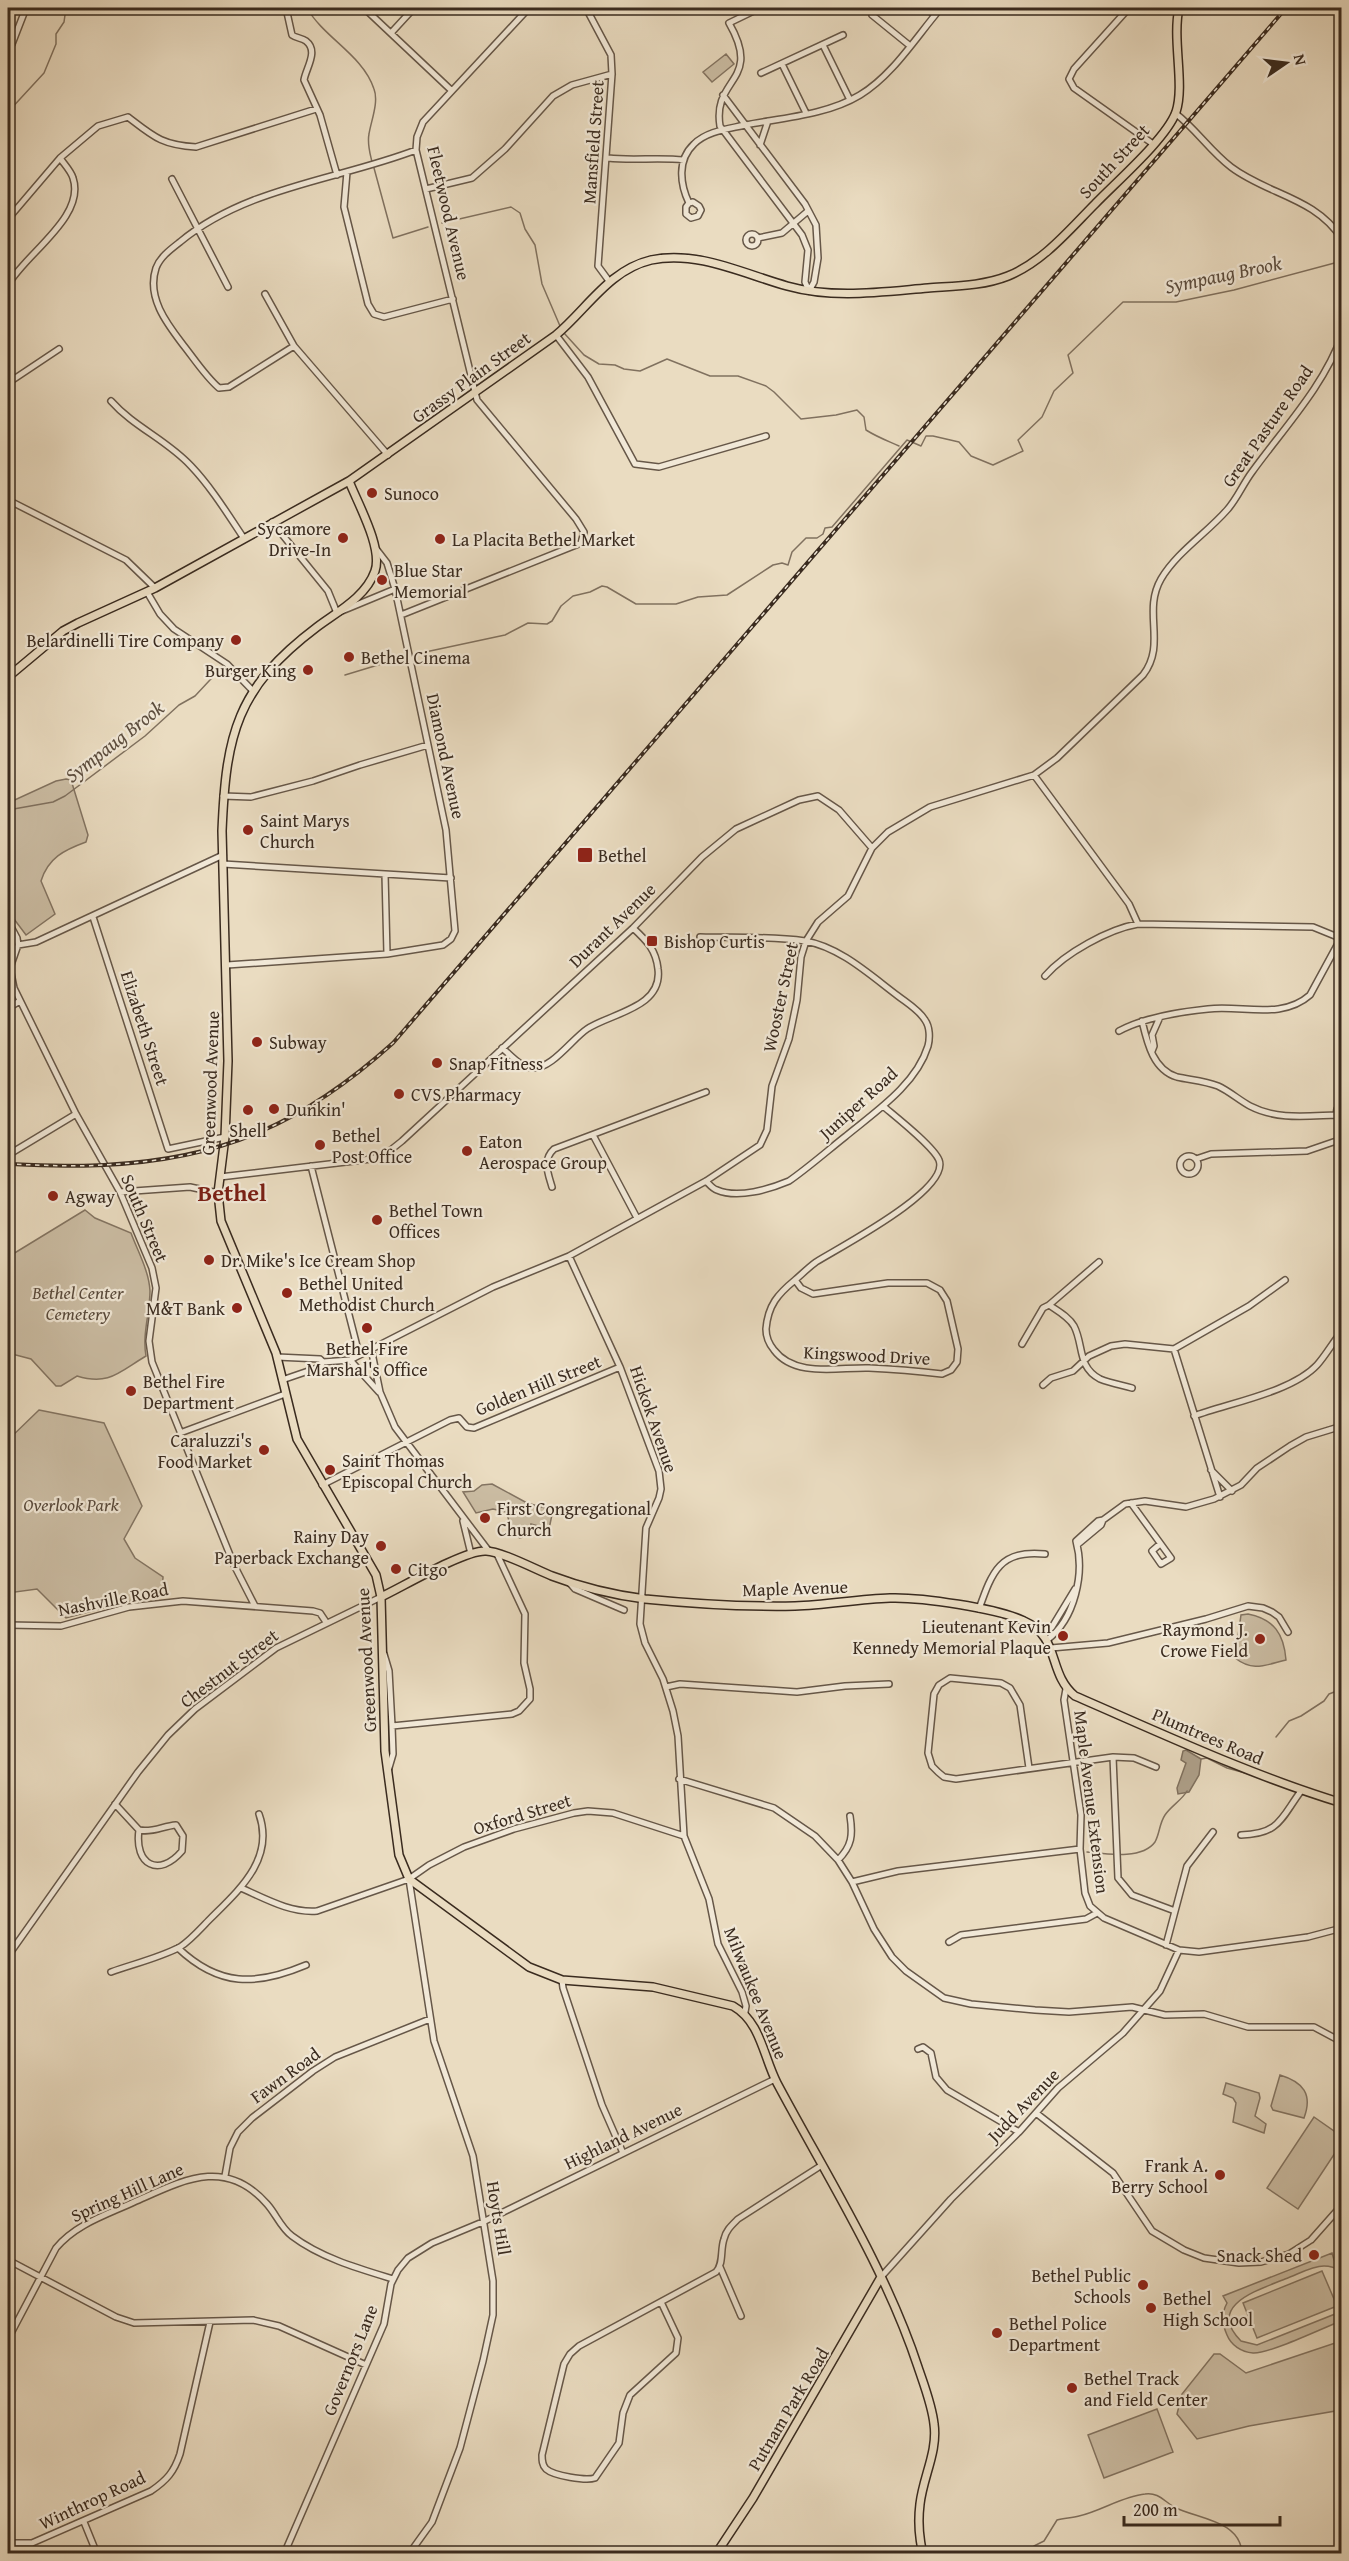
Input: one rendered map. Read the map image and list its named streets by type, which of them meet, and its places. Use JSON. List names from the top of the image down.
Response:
{
  "streets": {
    "main road": [
      "South Street",
      "Grassy Plain Street",
      "Greenwood Avenue",
      "Maple Avenue",
      "Chestnut Street",
      "Plumtrees Road",
      "Milwaukee Avenue",
      "Putnam Park Road"
    ],
    "street": [
      "Mansfield Street",
      "Fleetwood Avenue",
      "Great Pasture Road",
      "Diamond Avenue",
      "Durant Avenue",
      "Wooster Street",
      "Elizabeth Street",
      "Juniper Road",
      "Kingswood Drive",
      "Golden Hill Street",
      "Hickok Avenue",
      "Nashville Road",
      "Maple Avenue Extension",
      "Oxford Street",
      "Fawn Road",
      "Judd Avenue",
      "Highland Avenue",
      "Spring Hill Lane",
      "Hoyts Hill",
      "Governors Lane",
      "Winthrop Road"
    ]
  },
  "crossings": [
    ["Mansfield Street", "Grassy Plain Street"],
    ["South Street", "Grassy Plain Street"],
    ["South Street", "Nashville Road"],
    ["Fleetwood Avenue", "Grassy Plain Street"],
    ["Great Pasture Road", "Wooster Street"],
    ["Diamond Avenue", "Greenwood Avenue"],
    ["Durant Avenue", "Wooster Street"],
    ["Wooster Street", "Juniper Road"],
    ["Wooster Street", "Hickok Avenue"],
    ["Elizabeth Street", "Greenwood Avenue"],
    ["Greenwood Avenue", "Chestnut Street"],
    ["Greenwood Avenue", "Oxford Street"],
    ["Greenwood Avenue", "Hoyts Hill"],
    ["Juniper Road", "Kingswood Drive"],
    ["Golden Hill Street", "Hickok Avenue"],
    ["Hickok Avenue", "Maple Avenue"],
    ["Hickok Avenue", "Milwaukee Avenue"],
    ["Maple Avenue", "Chestnut Street"],
    ["Maple Avenue", "Milwaukee Avenue"],
    ["Nashville Road", "Chestnut Street"],
    ["Plumtrees Road", "Maple Avenue Extension"],
    ["Maple Avenue Extension", "Judd Avenue"],
    ["Oxford Street", "Milwaukee Avenue"],
    ["Oxford Street", "Hoyts Hill"],
    ["Milwaukee Avenue", "Judd Avenue"],
    ["Milwaukee Avenue", "Highland Avenue"],
    ["Milwaukee Avenue", "Putnam Park Road"],
    ["Fawn Road", "Spring Hill Lane"],
    ["Fawn Road", "Hoyts Hill"],
    ["Judd Avenue", "Putnam Park Road"],
    ["Highland Avenue", "Hoyts Hill"],
    ["Highland Avenue", "Governors Lane"],
    ["Hoyts Hill", "Governors Lane"]
  ],
  "districts": ["Bethel"],
  "water": ["Sympaug Brook"],
  "parks": ["Bethel Center Cemetery", "Overlook Park"],
  "places": {
    "other": [
      "Sunoco",
      "Sycamore Drive-In",
      "La Placita Bethel Market",
      "Blue Star Memorial",
      "Belardinelli Tire Company",
      "Bethel Cinema",
      "Burger King",
      "Saint Marys Church",
      "Subway",
      "Snap Fitness",
      "CVS Pharmacy",
      "Dunkin'",
      "Shell",
      "Bethel Post Office",
      "Eaton Aerospace Group",
      "Agway",
      "Bethel Town Offices",
      "Dr. Mike's Ice Cream Shop",
      "Bethel United Methodist Church",
      "M&T Bank",
      "Bethel Fire Marshal's Office",
      "Bethel Fire Department",
      "Caraluzzi's Food Market",
      "Saint Thomas Episcopal Church",
      "First Congregational Church",
      "Rainy Day Paperback Exchange",
      "Citgo",
      "Lieutenant Kevin Kennedy Memorial Plaque",
      "Raymond J. Crowe Field",
      "Frank A. Berry School",
      "Snack Shed",
      "Bethel Public Schools",
      "Bethel High School",
      "Bethel Police Department",
      "Bethel Track and Field Center"
    ],
    "transit": ["Bethel", "Bishop Curtis"]
  },
  "scale_bar": "200 m",
  "north": "right"
}
